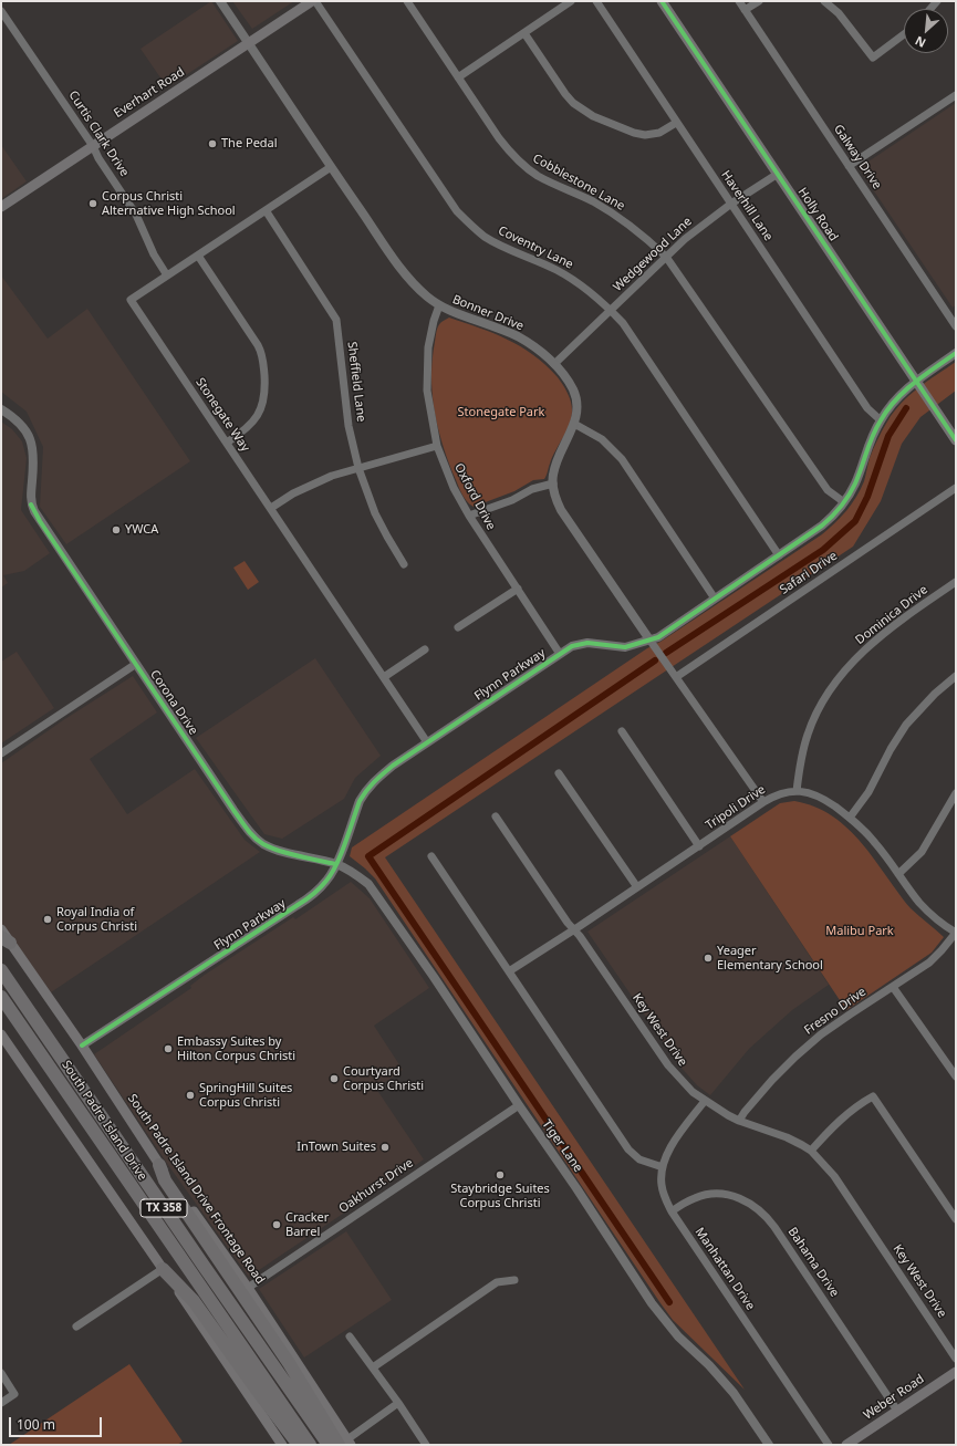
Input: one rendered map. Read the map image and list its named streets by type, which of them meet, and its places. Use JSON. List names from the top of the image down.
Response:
{
  "streets": {
    "highway": ["South Padre Island Drive", "TX 358"],
    "main road": [
      "Everhart Road",
      "Holly Road",
      "South Padre Island Drive Frontage Road",
      "Weber Road"
    ],
    "street": [
      "Curtis Clark Drive",
      "Galway Drive",
      "Cobblestone Lane",
      "Haverhill Lane",
      "Coventry Lane",
      "Wedgewood Lane",
      "Bonner Drive",
      "Sheffield Lane",
      "Stonegate Way",
      "Oxford Drive",
      "Safari Drive",
      "Dominica Drive",
      "Flynn Parkway",
      "Corona Drive",
      "Tripoli Drive",
      "Fresno Drive",
      "Key West Drive",
      "Tiger Lane",
      "Oakhurst Drive",
      "Bahama Drive",
      "Manhattan Drive"
    ]
  },
  "crossings": [
    ["Everhart Road", "Curtis Clark Drive"],
    ["Everhart Road", "Bonner Drive"],
    ["Curtis Clark Drive", "Stonegate Way"],
    ["Cobblestone Lane", "Wedgewood Lane"],
    ["Cobblestone Lane", "Flynn Parkway"],
    ["Haverhill Lane", "Wedgewood Lane"],
    ["Haverhill Lane", "Flynn Parkway"],
    ["Holly Road", "Wedgewood Lane"],
    ["Holly Road", "Flynn Parkway"],
    ["Coventry Lane", "Wedgewood Lane"],
    ["Coventry Lane", "Flynn Parkway"],
    ["Wedgewood Lane", "Bonner Drive"],
    ["Bonner Drive", "Stonegate Way"],
    ["Bonner Drive", "Oxford Drive"],
    ["Bonner Drive", "Flynn Parkway"],
    ["Sheffield Lane", "Stonegate Way"],
    ["Stonegate Way", "Flynn Parkway"],
    ["Oxford Drive", "Flynn Parkway"],
    ["Dominica Drive", "Tripoli Drive"],
    ["Flynn Parkway", "Corona Drive"],
    ["Flynn Parkway", "Tiger Lane"],
    ["Flynn Parkway", "South Padre Island Drive Frontage Road"],
    ["Corona Drive", "Tiger Lane"],
    ["Tripoli Drive", "Fresno Drive"],
    ["Tripoli Drive", "Key West Drive"],
    ["Fresno Drive", "Key West Drive"],
    ["Key West Drive", "Manhattan Drive"],
    ["Tiger Lane", "Oakhurst Drive"],
    ["Oakhurst Drive", "South Padre Island Drive Frontage Road"],
    ["Bahama Drive", "Manhattan Drive"],
    ["Bahama Drive", "Weber Road"]
  ],
  "parks": ["Stonegate Park", "Malibu Park"],
  "places": [
    "The Pedal",
    "Corpus Christi Alternative High School",
    "YWCA",
    "Royal India of Corpus Christi",
    "Yeager Elementary School",
    "Embassy Suites by Hilton Corpus Christi",
    "Courtyard Corpus Christi",
    "SpringHill Suites Corpus Christi",
    "InTown Suites",
    "Staybridge Suites Corpus Christi",
    "Cracker Barrel"
  ],
  "scale_bar": "100 m",
  "north": "bottom left"
}
